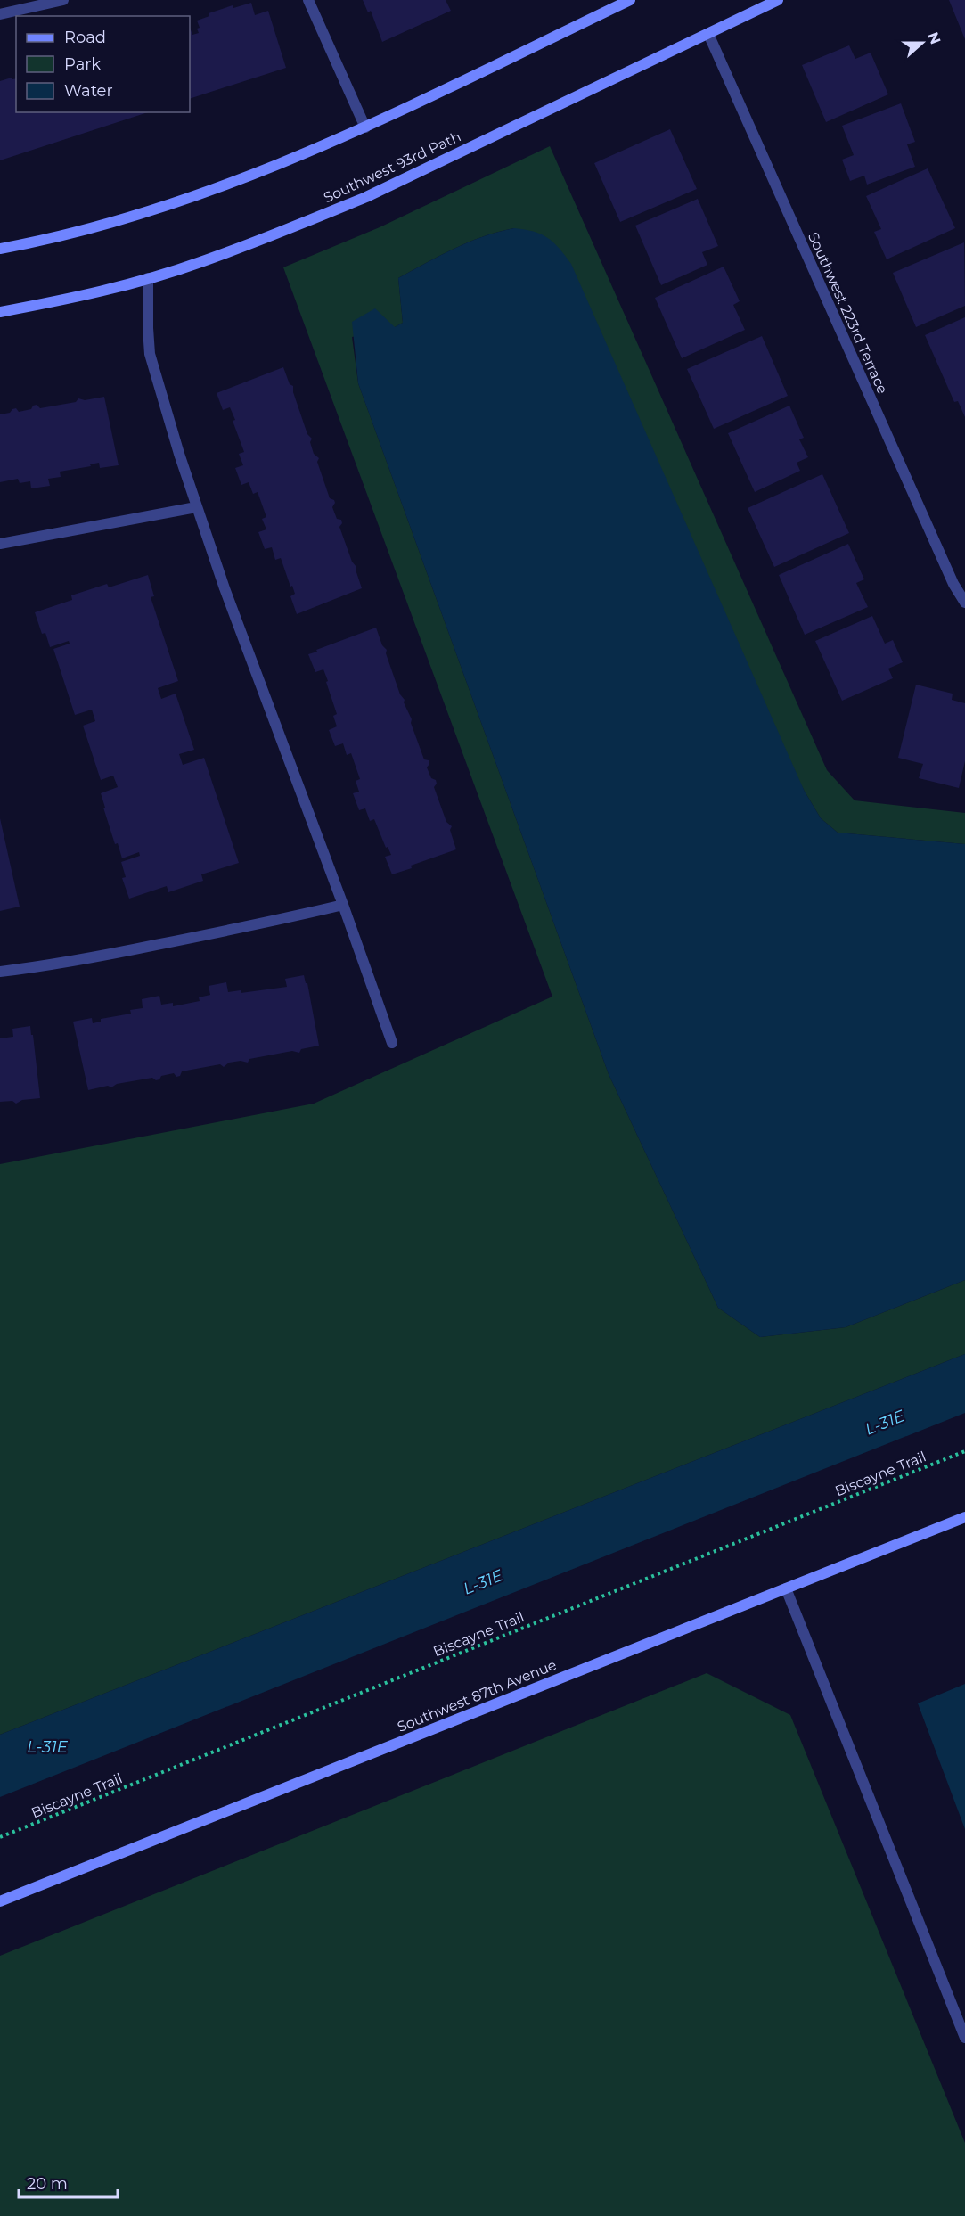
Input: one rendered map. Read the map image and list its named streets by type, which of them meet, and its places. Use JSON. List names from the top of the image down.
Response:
{
  "streets": {
    "street": ["Southwest 93rd Path", "Southwest 223rd Terrace", "Southwest 87th Avenue"],
    "path": ["Biscayne Trail"]
  },
  "crossings": [
    ["Southwest 93rd Path", "Southwest 223rd Terrace"]
  ],
  "water": ["L-31E"],
  "legend": ["Road", "Park", "Water"],
  "scale_bar": "20 m",
  "north": "right"
}
